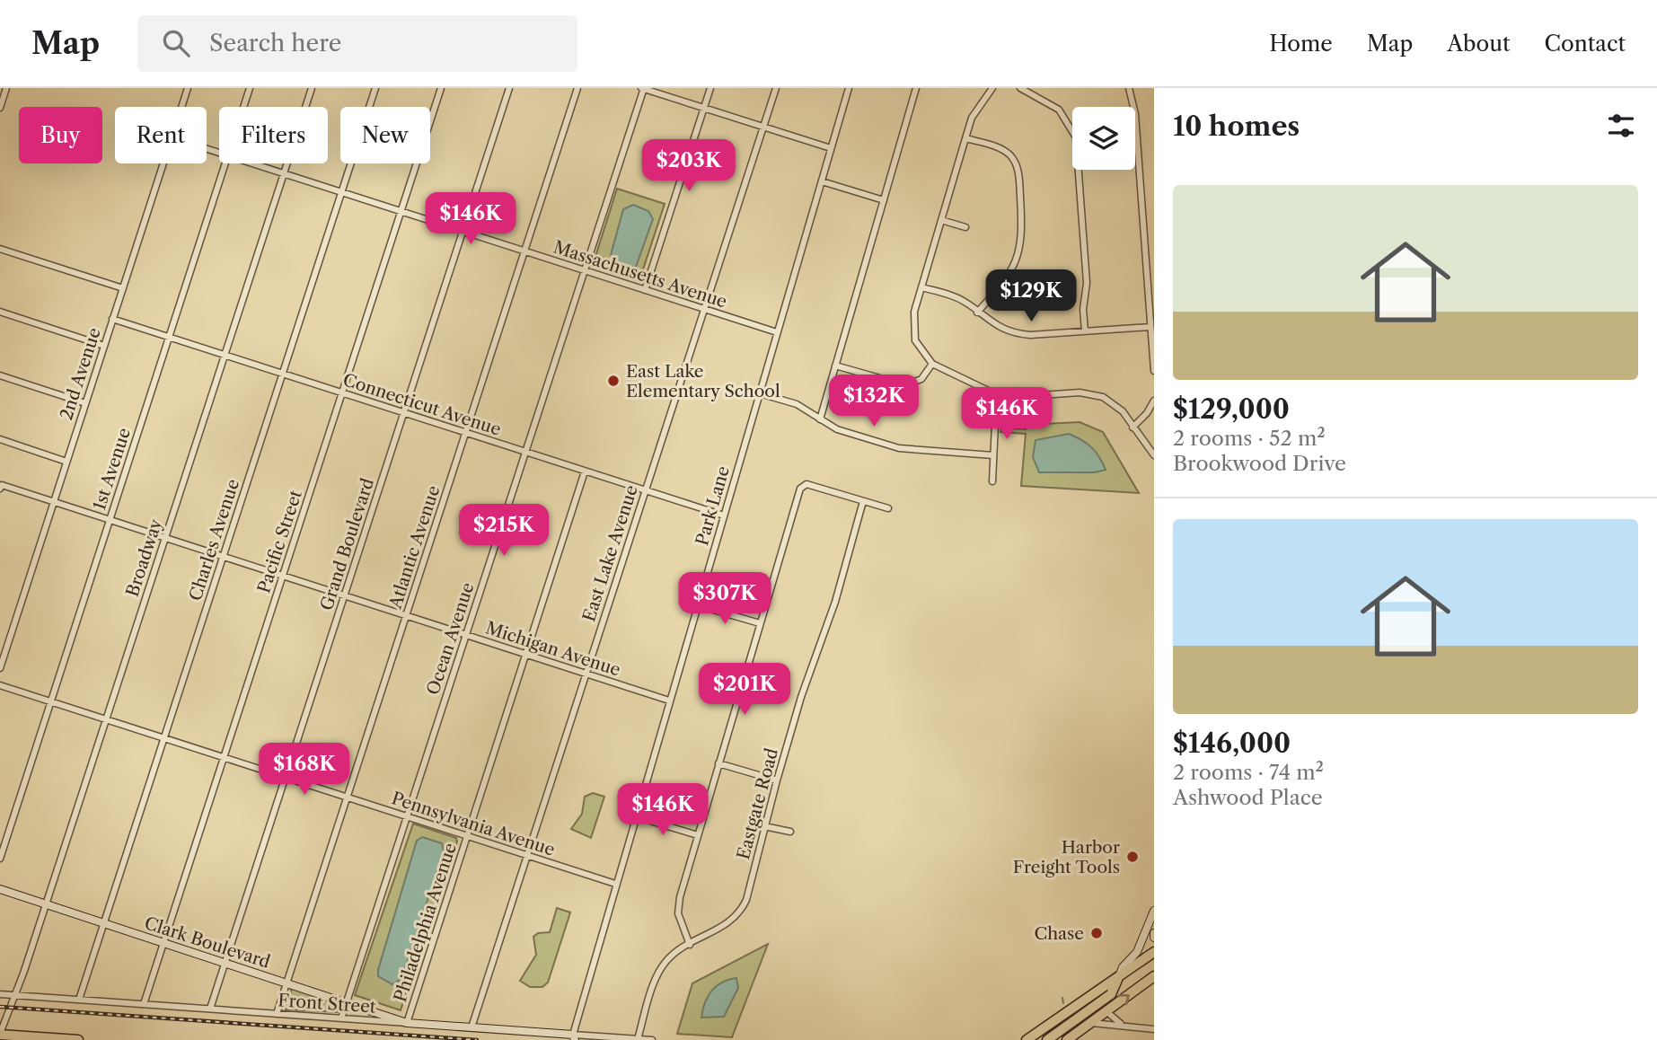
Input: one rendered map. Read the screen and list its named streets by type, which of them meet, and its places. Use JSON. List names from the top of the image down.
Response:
{
  "streets": {
    "street": [
      "Massachusetts Avenue",
      "2nd Avenue",
      "Connecticut Avenue",
      "1st Avenue",
      "Park Lane",
      "Charles Avenue",
      "Pacific Street",
      "Grand Boulevard",
      "Atlantic Avenue",
      "East Lake Avenue",
      "Broadway",
      "Ocean Avenue",
      "Michigan Avenue",
      "Eastgate Road",
      "Pennsylvania Avenue",
      "Philadelphia Avenue",
      "Clark Boulevard",
      "Front Street"
    ]
  },
  "crossings": [
    ["Massachusetts Avenue", "Park Lane"],
    ["Massachusetts Avenue", "Charles Avenue"],
    ["Massachusetts Avenue", "Pacific Street"],
    ["Massachusetts Avenue", "Grand Boulevard"],
    ["Massachusetts Avenue", "Atlantic Avenue"],
    ["Massachusetts Avenue", "East Lake Avenue"],
    ["Massachusetts Avenue", "Broadway"],
    ["Massachusetts Avenue", "Ocean Avenue"],
    ["2nd Avenue", "Connecticut Avenue"],
    ["2nd Avenue", "Michigan Avenue"],
    ["Connecticut Avenue", "1st Avenue"],
    ["Connecticut Avenue", "Park Lane"],
    ["Connecticut Avenue", "Charles Avenue"],
    ["Connecticut Avenue", "Pacific Street"],
    ["Connecticut Avenue", "Grand Boulevard"],
    ["Connecticut Avenue", "Atlantic Avenue"],
    ["Connecticut Avenue", "East Lake Avenue"],
    ["Connecticut Avenue", "Broadway"],
    ["Connecticut Avenue", "Ocean Avenue"],
    ["Connecticut Avenue", "Philadelphia Avenue"],
    ["1st Avenue", "Michigan Avenue"],
    ["1st Avenue", "Pennsylvania Avenue"],
    ["Park Lane", "Michigan Avenue"],
    ["Park Lane", "Pennsylvania Avenue"],
    ["Park Lane", "Front Street"],
    ["Charles Avenue", "Michigan Avenue"],
    ["Charles Avenue", "Pennsylvania Avenue"],
    ["Charles Avenue", "Clark Boulevard"],
    ["Charles Avenue", "Front Street"],
    ["Pacific Street", "Michigan Avenue"],
    ["Pacific Street", "Pennsylvania Avenue"],
    ["Pacific Street", "Clark Boulevard"],
    ["Pacific Street", "Front Street"],
    ["Grand Boulevard", "Michigan Avenue"],
    ["Grand Boulevard", "Pennsylvania Avenue"],
    ["Grand Boulevard", "Clark Boulevard"],
    ["Grand Boulevard", "Front Street"],
    ["Atlantic Avenue", "Michigan Avenue"],
    ["Atlantic Avenue", "Pennsylvania Avenue"],
    ["Atlantic Avenue", "Clark Boulevard"],
    ["Atlantic Avenue", "Front Street"],
    ["East Lake Avenue", "Michigan Avenue"],
    ["East Lake Avenue", "Pennsylvania Avenue"],
    ["East Lake Avenue", "Front Street"],
    ["Broadway", "Michigan Avenue"],
    ["Broadway", "Pennsylvania Avenue"],
    ["Broadway", "Clark Boulevard"],
    ["Broadway", "Front Street"],
    ["Ocean Avenue", "Michigan Avenue"],
    ["Ocean Avenue", "Pennsylvania Avenue"],
    ["Ocean Avenue", "Clark Boulevard"],
    ["Ocean Avenue", "Front Street"],
    ["Michigan Avenue", "Philadelphia Avenue"],
    ["Eastgate Road", "Front Street"],
    ["Pennsylvania Avenue", "Philadelphia Avenue"],
    ["Philadelphia Avenue", "Clark Boulevard"],
    ["Philadelphia Avenue", "Front Street"],
    ["Clark Boulevard", "Front Street"]
  ],
  "places": ["East Lake Elementary School", "Harbor Freight Tools", "Chase"],
  "page": {
    "header": "Map",
    "search": "Search here",
    "nav": [
      "Home",
      "Map",
      "About",
      "Contact"
    ],
    "heading": "10 homes",
    "chip": [
      "Buy",
      "Rent",
      "Filters",
      "New"
    ],
    "price": [
      "$203K",
      "$146K",
      "$129K",
      "$132K",
      "$146K",
      "$215K",
      "$307K",
      "$201K",
      "$168K",
      "$146K"
    ],
    "list": [
      {
        "name": "$129,000",
        "note": "2 rooms · 52 m² · Brookwood Drive"
      },
      {
        "name": "$146,000",
        "note": "2 rooms · 74 m² · Ashwood Place"
      }
    ]
  }
}
